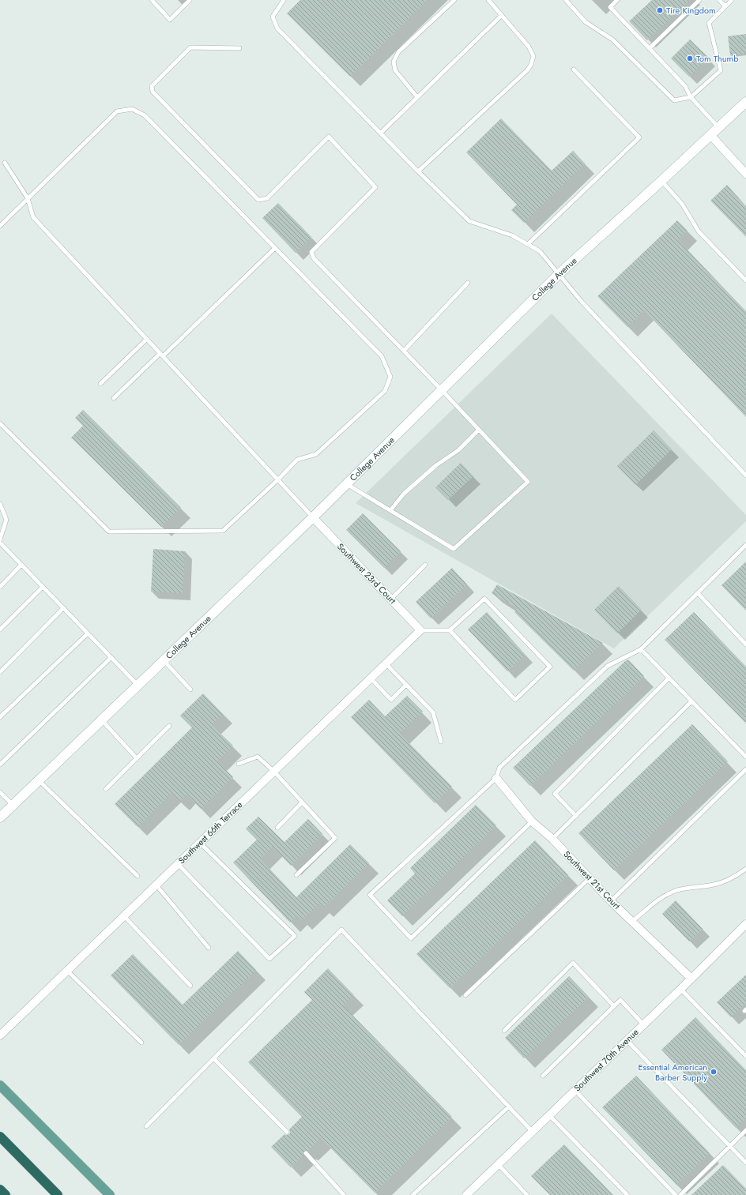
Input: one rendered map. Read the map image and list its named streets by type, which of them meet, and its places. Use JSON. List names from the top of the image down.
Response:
{
  "streets": {
    "street": [
      "College Avenue",
      "Southwest 23rd Court",
      "Southwest 66th Terrace",
      "Southwest 21st Court",
      "Southwest 70th Avenue"
    ]
  },
  "crossings": [
    ["College Avenue", "Southwest 23rd Court"],
    ["Southwest 23rd Court", "Southwest 66th Terrace"],
    ["Southwest 21st Court", "Southwest 70th Avenue"]
  ],
  "places": ["Tire Kingdom", "Tom Thumb", "Essential American Barber Supply"]
}
